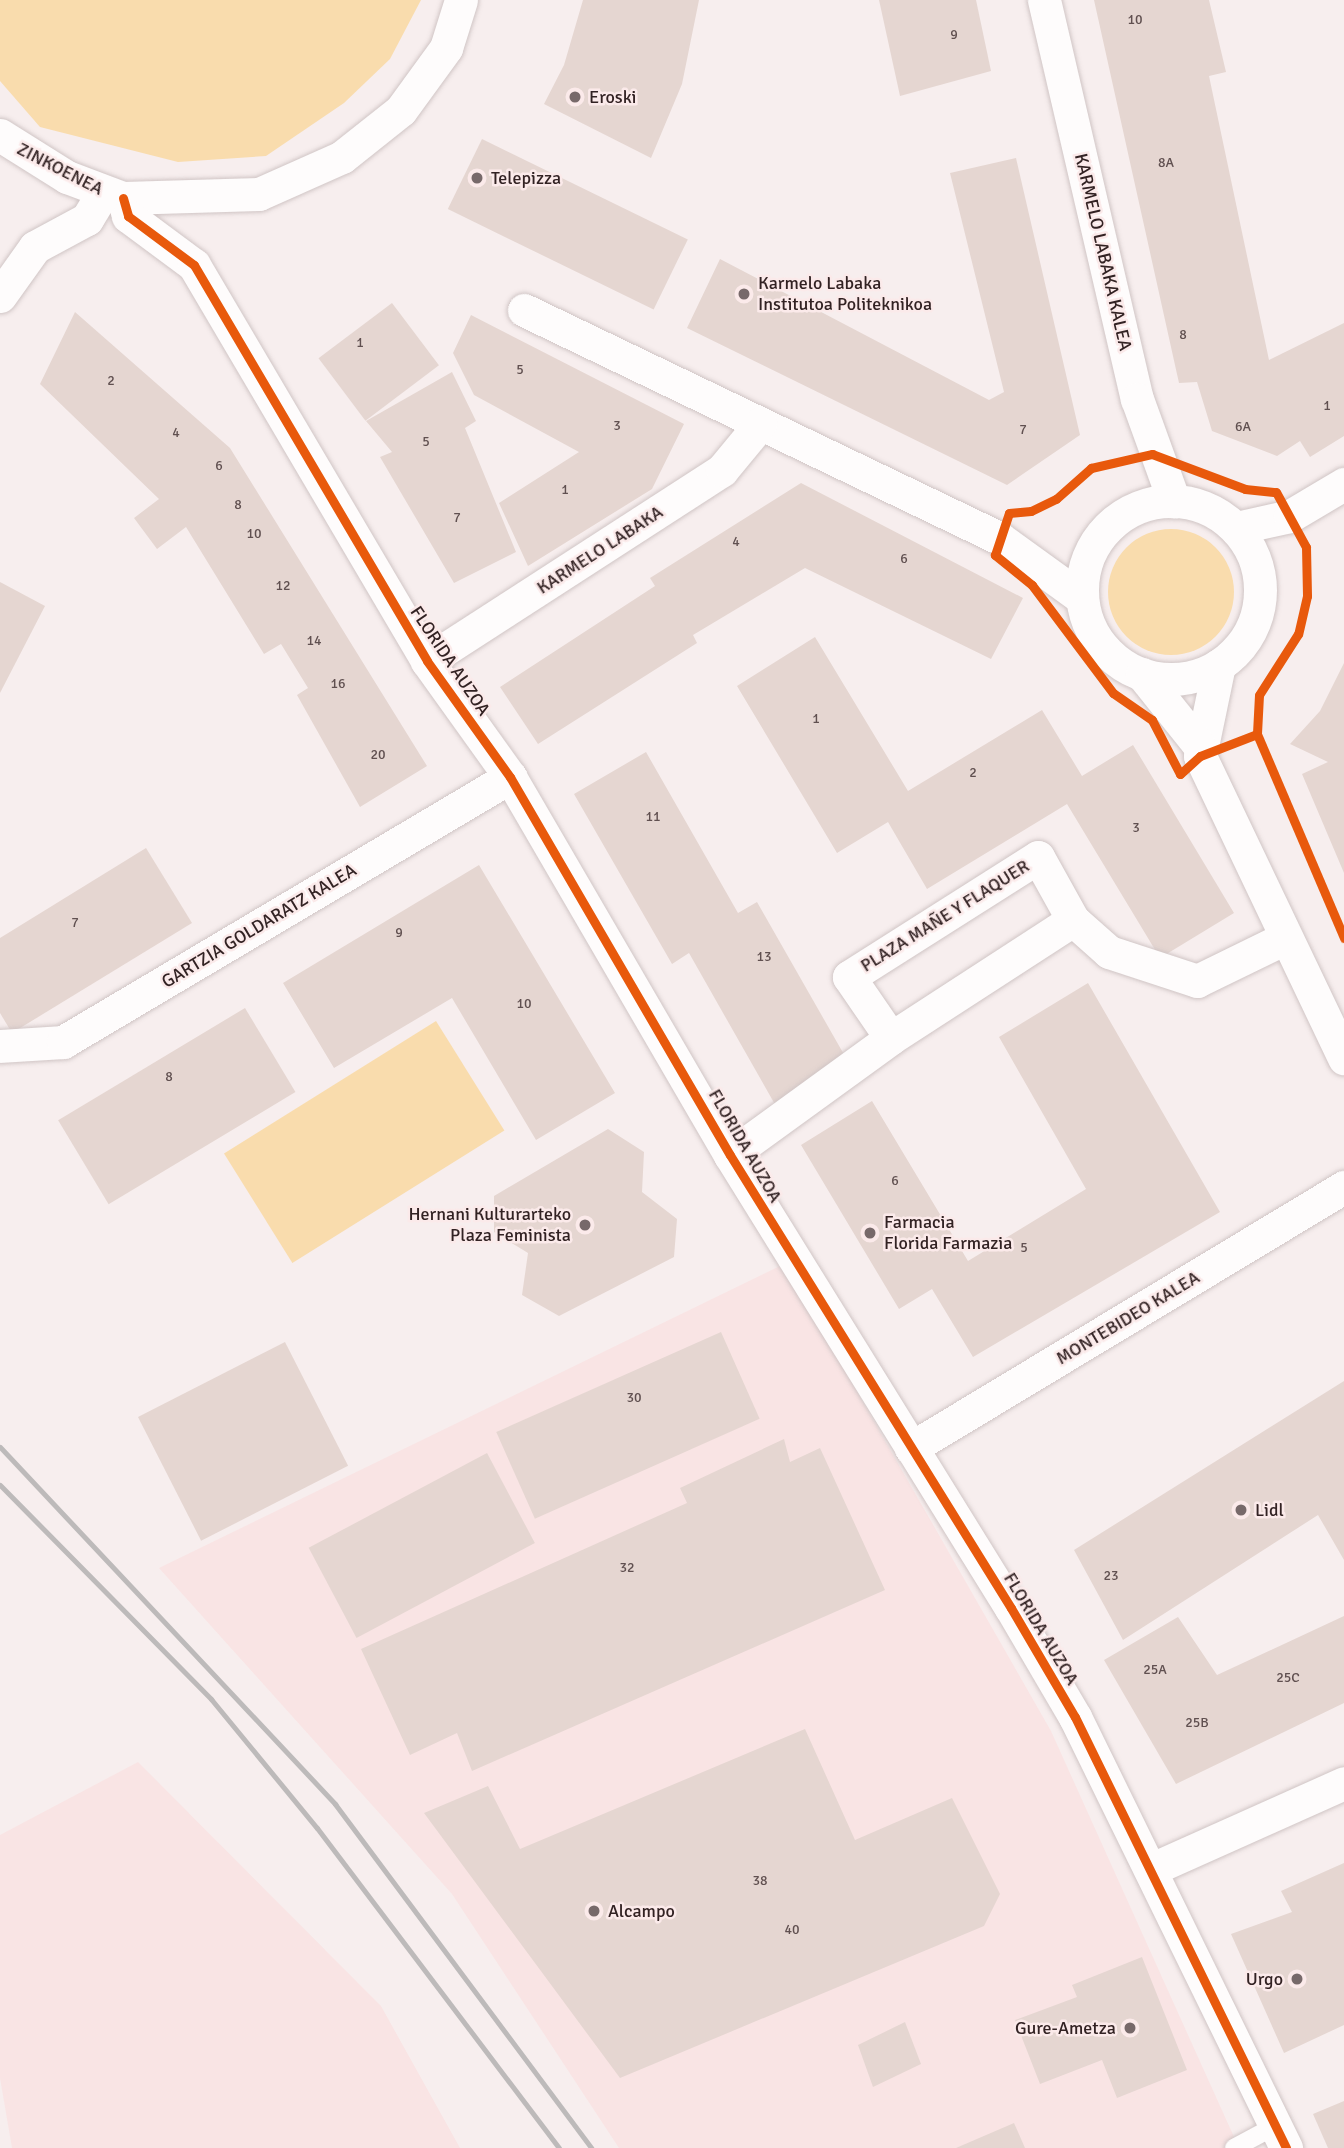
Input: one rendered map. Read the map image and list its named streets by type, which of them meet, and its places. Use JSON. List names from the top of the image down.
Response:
{
  "streets": {
    "street": [
      "ZINKOENEA",
      "KARMELO LABAKA KALEA",
      "KARMELO LABAKA",
      "FLORIDA AUZOA",
      "PLAZA MAÑE Y FLAQUER",
      "GARTZIA GOLDARATZ KALEA",
      "MONTEBIDEO KALEA"
    ]
  },
  "crossings": [
    ["ZINKOENEA", "FLORIDA AUZOA"],
    ["KARMELO LABAKA", "FLORIDA AUZOA"],
    ["FLORIDA AUZOA", "GARTZIA GOLDARATZ KALEA"],
    ["FLORIDA AUZOA", "MONTEBIDEO KALEA"]
  ],
  "places": [
    "Eroski",
    "Telepizza",
    "Karmelo Labaka Institutoa Politeknikoa",
    "Hernani Kulturarteko Plaza Feminista",
    "Farmacia Florida Farmazia",
    "Lidl",
    "Alcampo",
    "Urgo",
    "Gure-Ametza"
  ],
  "house_numbers": [
    "10",
    "9",
    "8A",
    "8",
    "1",
    "5",
    "2",
    "1",
    "3",
    "6A",
    "7",
    "4",
    "5",
    "6",
    "1",
    "8",
    "7",
    "10",
    "4",
    "6",
    "12",
    "14",
    "16",
    "1",
    "20",
    "2",
    "11",
    "3",
    "7",
    "9",
    "13",
    "10",
    "8",
    "6",
    "5",
    "30",
    "32",
    "23",
    "25A",
    "25C",
    "25B",
    "38",
    "40"
  ]
}
